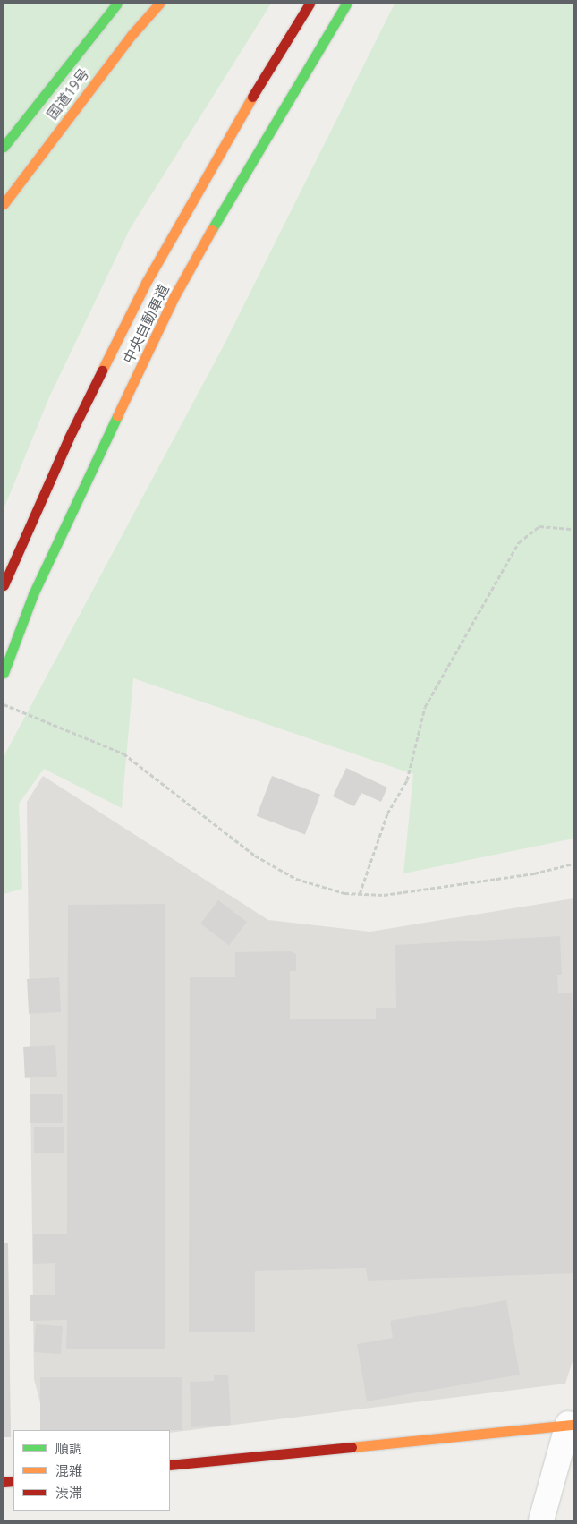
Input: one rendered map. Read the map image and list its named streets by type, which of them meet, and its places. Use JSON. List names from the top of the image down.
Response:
{
  "streets": {
    "main road": ["国道19号", "中央自動車道"]
  },
  "legend": ["順調", "混雑", "渋滞"]
}
